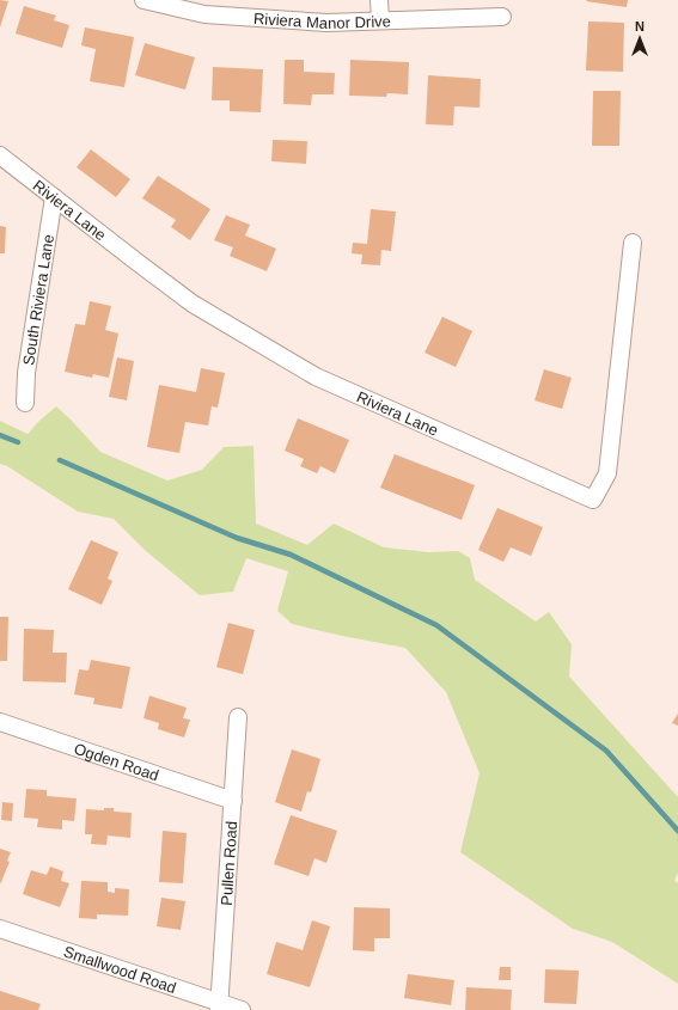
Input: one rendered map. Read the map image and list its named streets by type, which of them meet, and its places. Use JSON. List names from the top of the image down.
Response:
{
  "streets": {
    "street": [
      "Riviera Manor Drive",
      "Riviera Lane",
      "South Riviera Lane",
      "Ogden Road",
      "Pullen Road",
      "Smallwood Road"
    ]
  },
  "crossings": [
    ["Riviera Lane", "South Riviera Lane"],
    ["Ogden Road", "Pullen Road"],
    ["Pullen Road", "Smallwood Road"]
  ],
  "north": "top"
}
